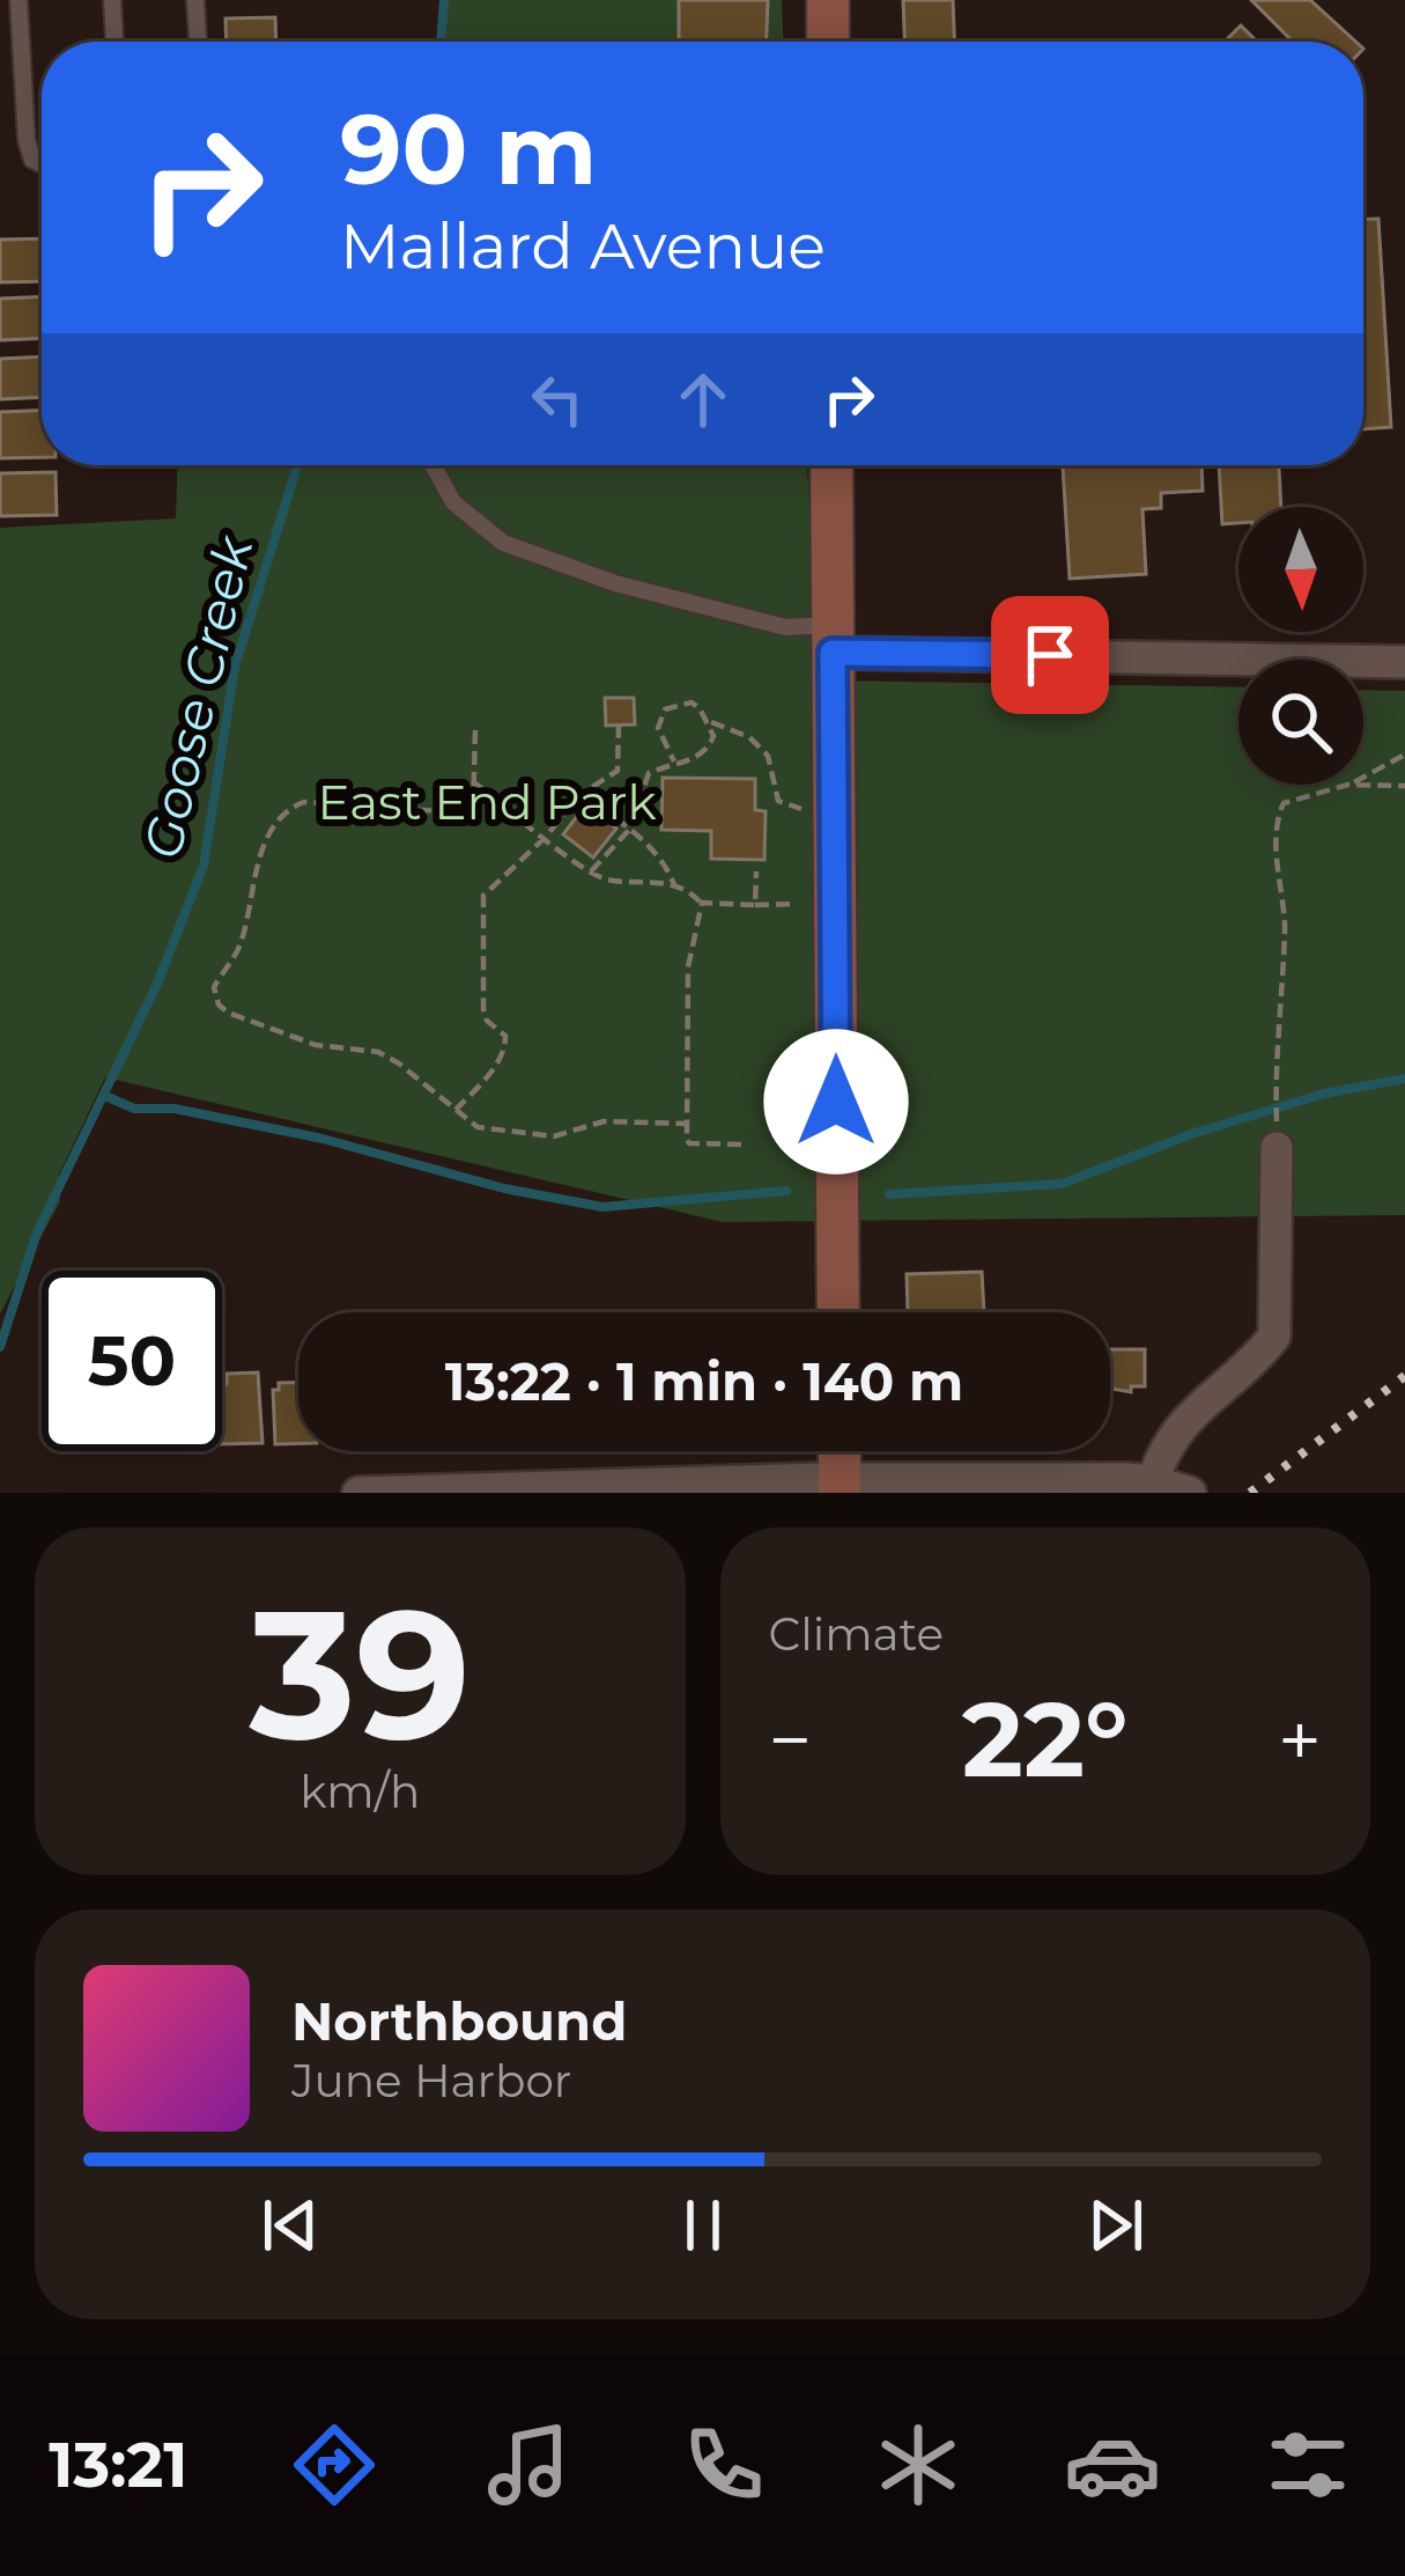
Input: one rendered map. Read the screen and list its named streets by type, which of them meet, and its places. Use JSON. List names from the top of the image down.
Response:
{
  "water": ["Goose Creek"],
  "parks": ["East End Park"],
  "north": "bottom",
  "page": {
    "turn": ["90 m", "Mallard Avenue"],
    "limit": "50",
    "trip": "13:22 · 1 min · 140 m",
    "tile": [
      ["39", "km/h"],
      "Climate"
    ],
    "heat": ["−", "22°", "+"],
    "song": ["Northbound", "June Harbor"],
    "tabs": "13:21"
  }
}
